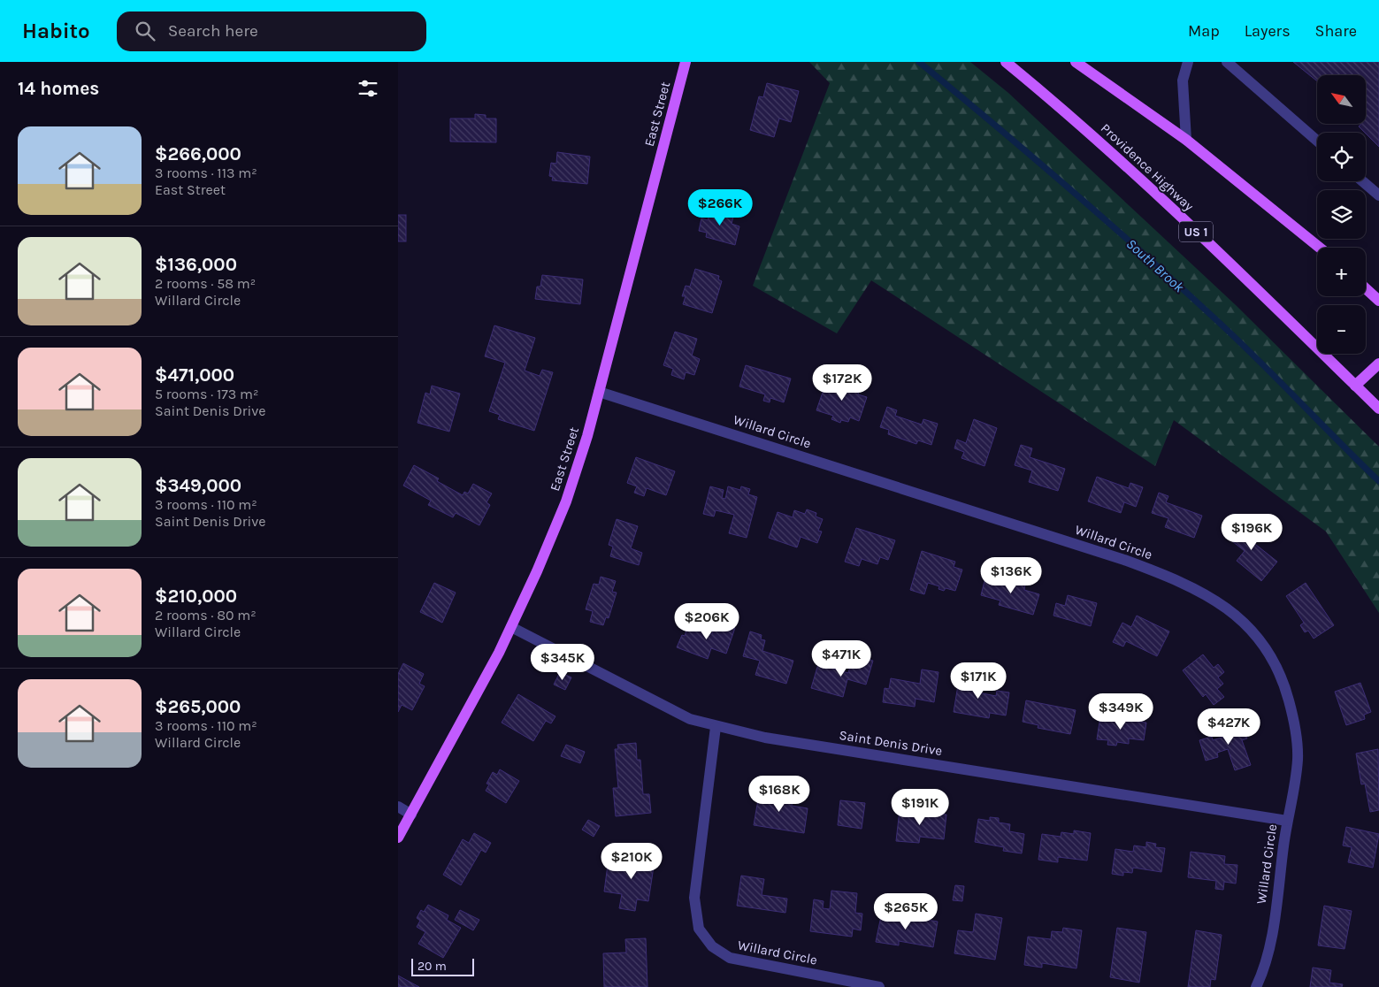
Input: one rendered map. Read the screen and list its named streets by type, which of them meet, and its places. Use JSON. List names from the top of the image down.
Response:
{
  "streets": {
    "main road": ["East Street", "Providence Highway", "US 1"],
    "street": ["Willard Circle", "Saint Denis Drive"]
  },
  "crossings": [
    ["East Street", "Willard Circle"],
    ["East Street", "Saint Denis Drive"],
    ["Willard Circle", "Saint Denis Drive"]
  ],
  "water": ["South Brook"],
  "scale_bar": "20 m",
  "north": "top left",
  "page": {
    "header": "Habito",
    "search": "Search here",
    "nav": ["Map", "Layers", "Share"],
    "heading": "14 homes",
    "map_buttons": ["+", "−"],
    "list": [
      {
        "name": "$266,000",
        "note": "3 rooms · 113 m² · East Street"
      },
      {
        "name": "$136,000",
        "note": "2 rooms · 58 m² · Willard Circle"
      },
      {
        "name": "$471,000",
        "note": "5 rooms · 173 m² · Saint Denis Drive"
      },
      {
        "name": "$349,000",
        "note": "3 rooms · 110 m² · Saint Denis Drive"
      },
      {
        "name": "$210,000",
        "note": "2 rooms · 80 m² · Willard Circle"
      },
      {
        "name": "$265,000",
        "note": "3 rooms · 110 m² · Willard Circle"
      }
    ],
    "price": [
      "$266K",
      "$172K",
      "$196K",
      "$136K",
      "$206K",
      "$471K",
      "$345K",
      "$171K",
      "$349K",
      "$427K",
      "$168K",
      "$191K",
      "$210K",
      "$265K"
    ],
    "scale": "20 m"
  }
}
